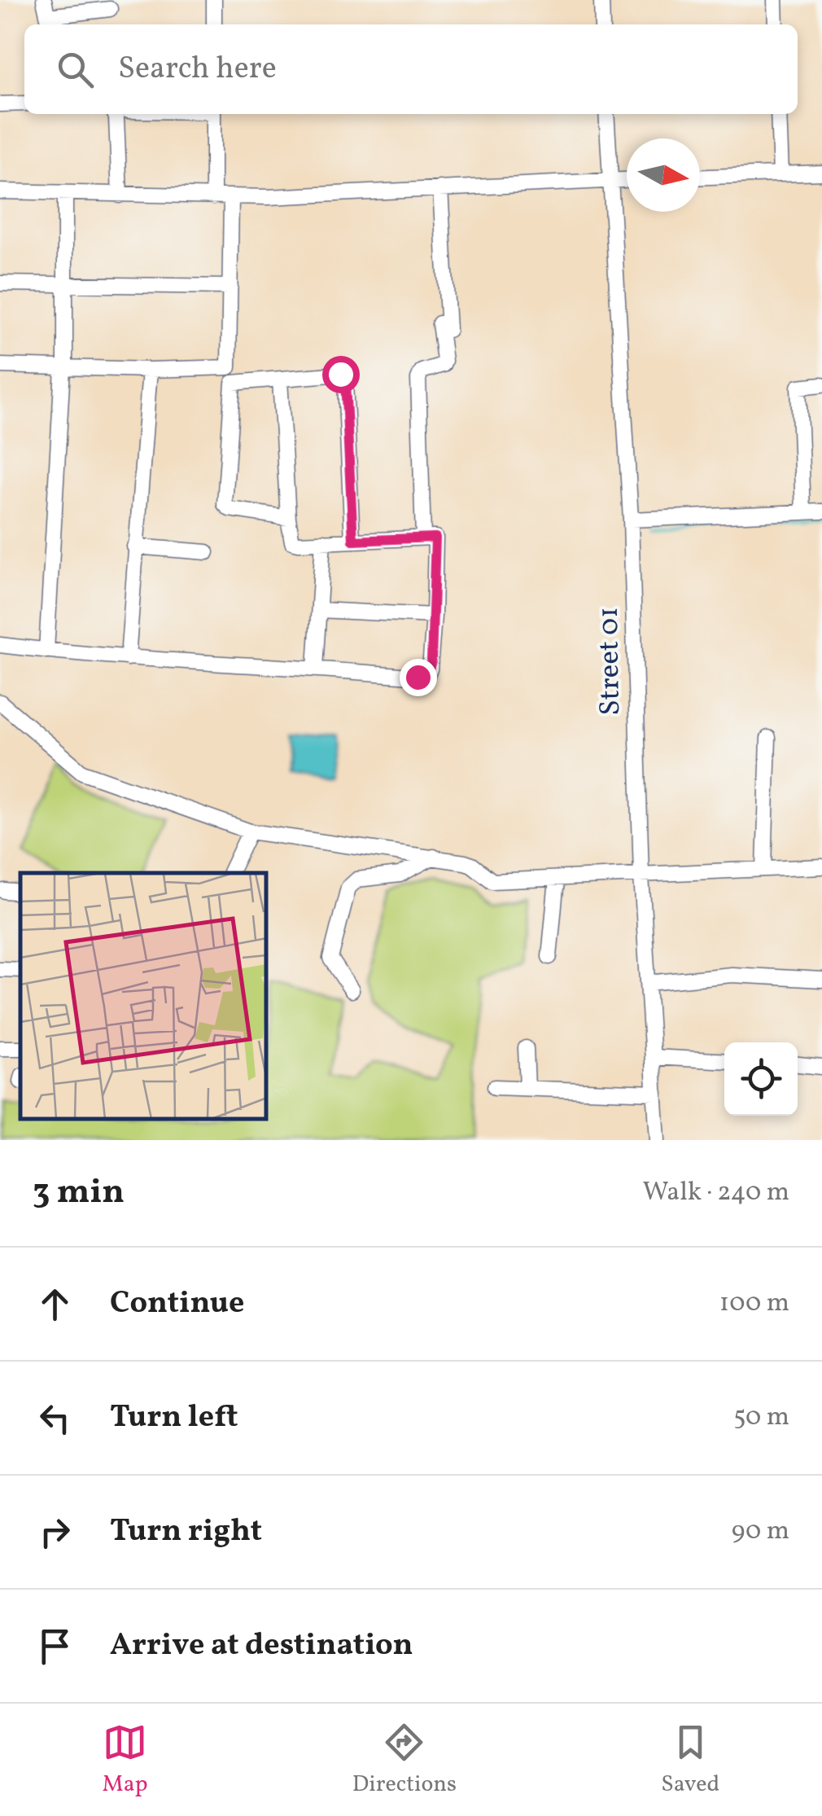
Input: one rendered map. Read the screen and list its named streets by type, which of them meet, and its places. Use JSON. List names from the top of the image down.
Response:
{
  "streets": {
    "street": ["Street 01"]
  },
  "north": "right",
  "page": {
    "search": "Search here",
    "heading": ["3 min", "Walk · 240 m"],
    "list": [
      ["Continue", "100 m"],
      ["Turn left", "50 m"],
      ["Turn right", "90 m"],
      "Arrive at destination"
    ],
    "nav": ["Map", "Directions", "Saved"]
  }
}
